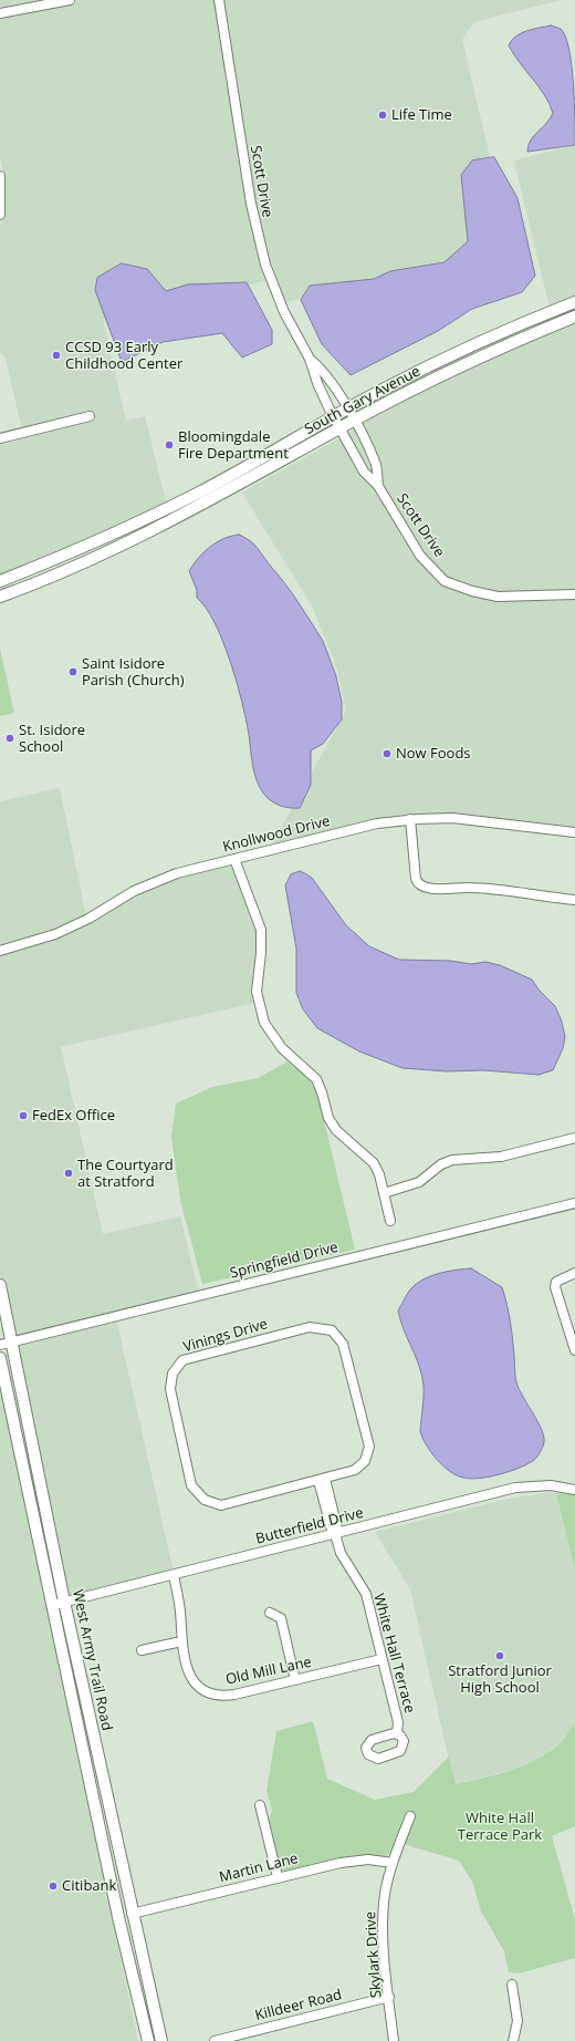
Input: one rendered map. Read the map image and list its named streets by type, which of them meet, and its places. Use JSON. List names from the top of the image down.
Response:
{
  "streets": {
    "main road": ["South Gary Avenue", "West Army Trail Road"],
    "street": [
      "Scott Drive",
      "Knollwood Drive",
      "Springfield Drive",
      "Vinings Drive",
      "Butterfield Drive",
      "White Hall Terrace",
      "Old Mill Lane",
      "Martin Lane",
      "Skylark Drive",
      "Killdeer Road"
    ]
  },
  "crossings": [
    ["Scott Drive", "South Gary Avenue"],
    ["Springfield Drive", "West Army Trail Road"],
    ["Butterfield Drive", "White Hall Terrace"],
    ["Butterfield Drive", "West Army Trail Road"],
    ["Butterfield Drive", "Old Mill Lane"],
    ["White Hall Terrace", "Old Mill Lane"],
    ["West Army Trail Road", "Martin Lane"],
    ["Martin Lane", "Skylark Drive"],
    ["Skylark Drive", "Killdeer Road"]
  ],
  "parks": ["White Hall Terrace Park"],
  "places": [
    "Life Time",
    "CCSD 93 Early Childhood Center",
    "Bloomingdale Fire Department",
    "Saint Isidore Parish (Church)",
    "St. Isidore School",
    "Now Foods",
    "FedEx Office",
    "The Courtyard at Stratford",
    "Stratford Junior High School",
    "Citibank"
  ]
}
